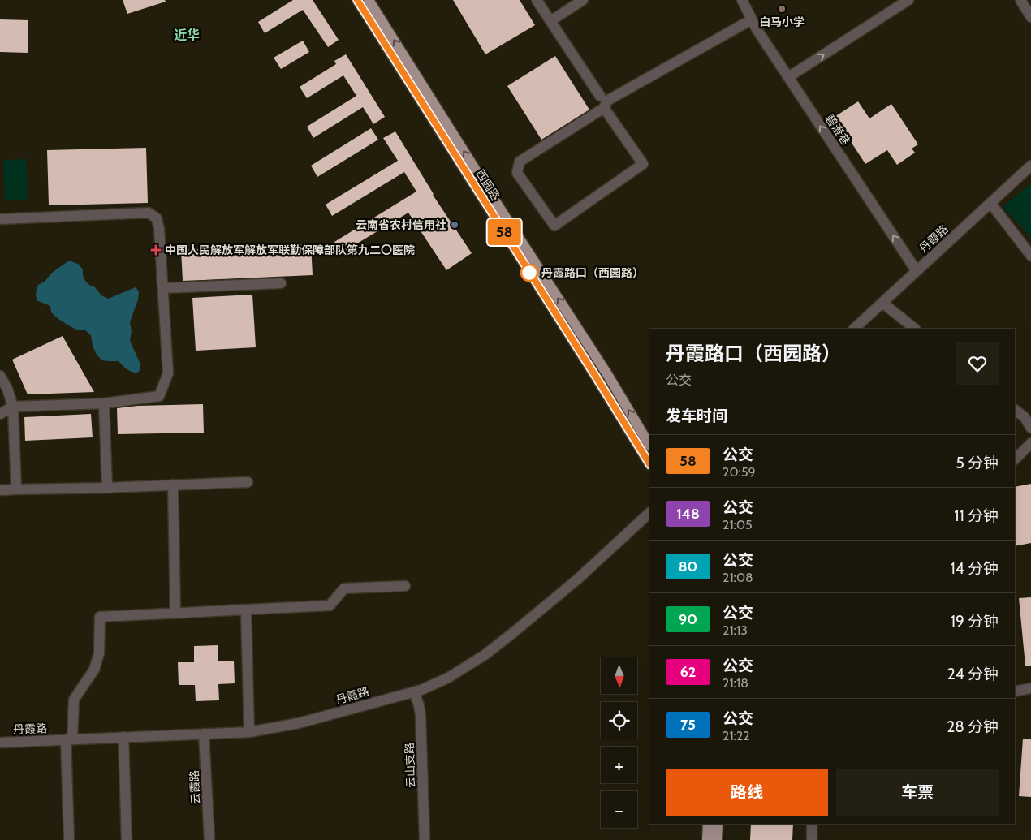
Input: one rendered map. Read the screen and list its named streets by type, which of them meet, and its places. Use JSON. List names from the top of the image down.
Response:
{
  "streets": {
    "main road": ["西园路"],
    "street": [
      "碧澄巷",
      "丹霞路",
      "云山支路",
      "云霞路"
    ]
  },
  "crossings": [
    ["碧澄巷", "丹霞路"],
    ["丹霞路", "云山支路"],
    ["丹霞路", "云霞路"]
  ],
  "one_way": ["碧澄巷"],
  "districts": ["近华"],
  "places": {
    "other": ["白马小学", "云南省农村信用社", "丹霞路口（西园路）"],
    "health": ["中国人民解放军解放军联勤保障部队第九二〇医院"]
  },
  "lines": ["bus line 58"],
  "north": "bottom",
  "page": {
    "on_map": "58",
    "heading": [
      ["丹霞路口（西园路）", "公交"],
      "发车时间"
    ],
    "list": [
      {
        "mark": "58",
        "name": "公交",
        "note": "20:59",
        "value": "5 分钟"
      },
      {
        "mark": "148",
        "name": "公交",
        "note": "21:05",
        "value": "11 分钟"
      },
      {
        "mark": "80",
        "name": "公交",
        "note": "21:08",
        "value": "14 分钟"
      },
      {
        "mark": "90",
        "name": "公交",
        "note": "21:13",
        "value": "19 分钟"
      },
      {
        "mark": "62",
        "name": "公交",
        "note": "21:18",
        "value": "24 分钟"
      },
      {
        "mark": "75",
        "name": "公交",
        "note": "21:22",
        "value": "28 分钟"
      }
    ],
    "map_buttons": ["+", "−"],
    "buttons": ["路线", "车票"]
  }
}
